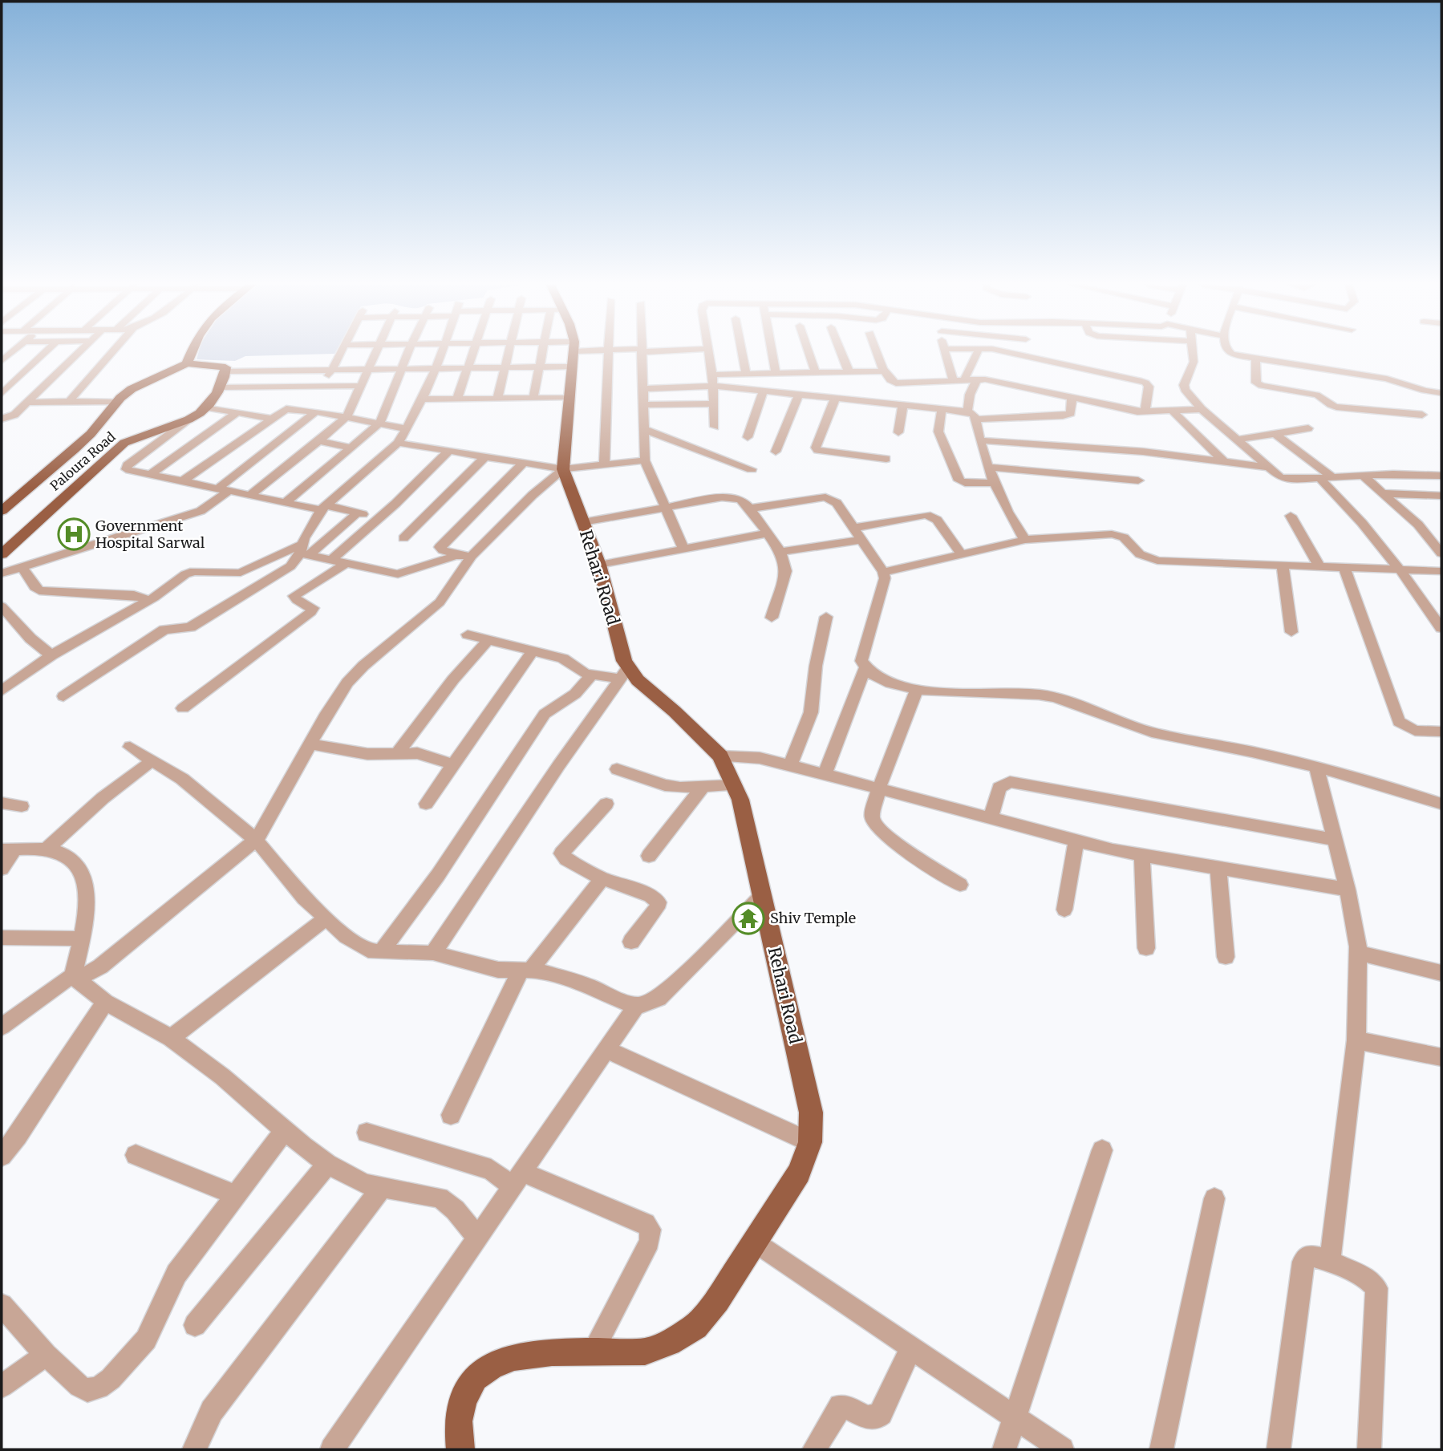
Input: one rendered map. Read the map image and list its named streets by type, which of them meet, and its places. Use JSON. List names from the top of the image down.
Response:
{
  "streets": {
    "main road": ["Paloura Road", "Rehari Road"]
  },
  "places": {
    "hospital": ["Government Hospital Sarwal"],
    "temple": ["Shiv Temple"]
  }
}
